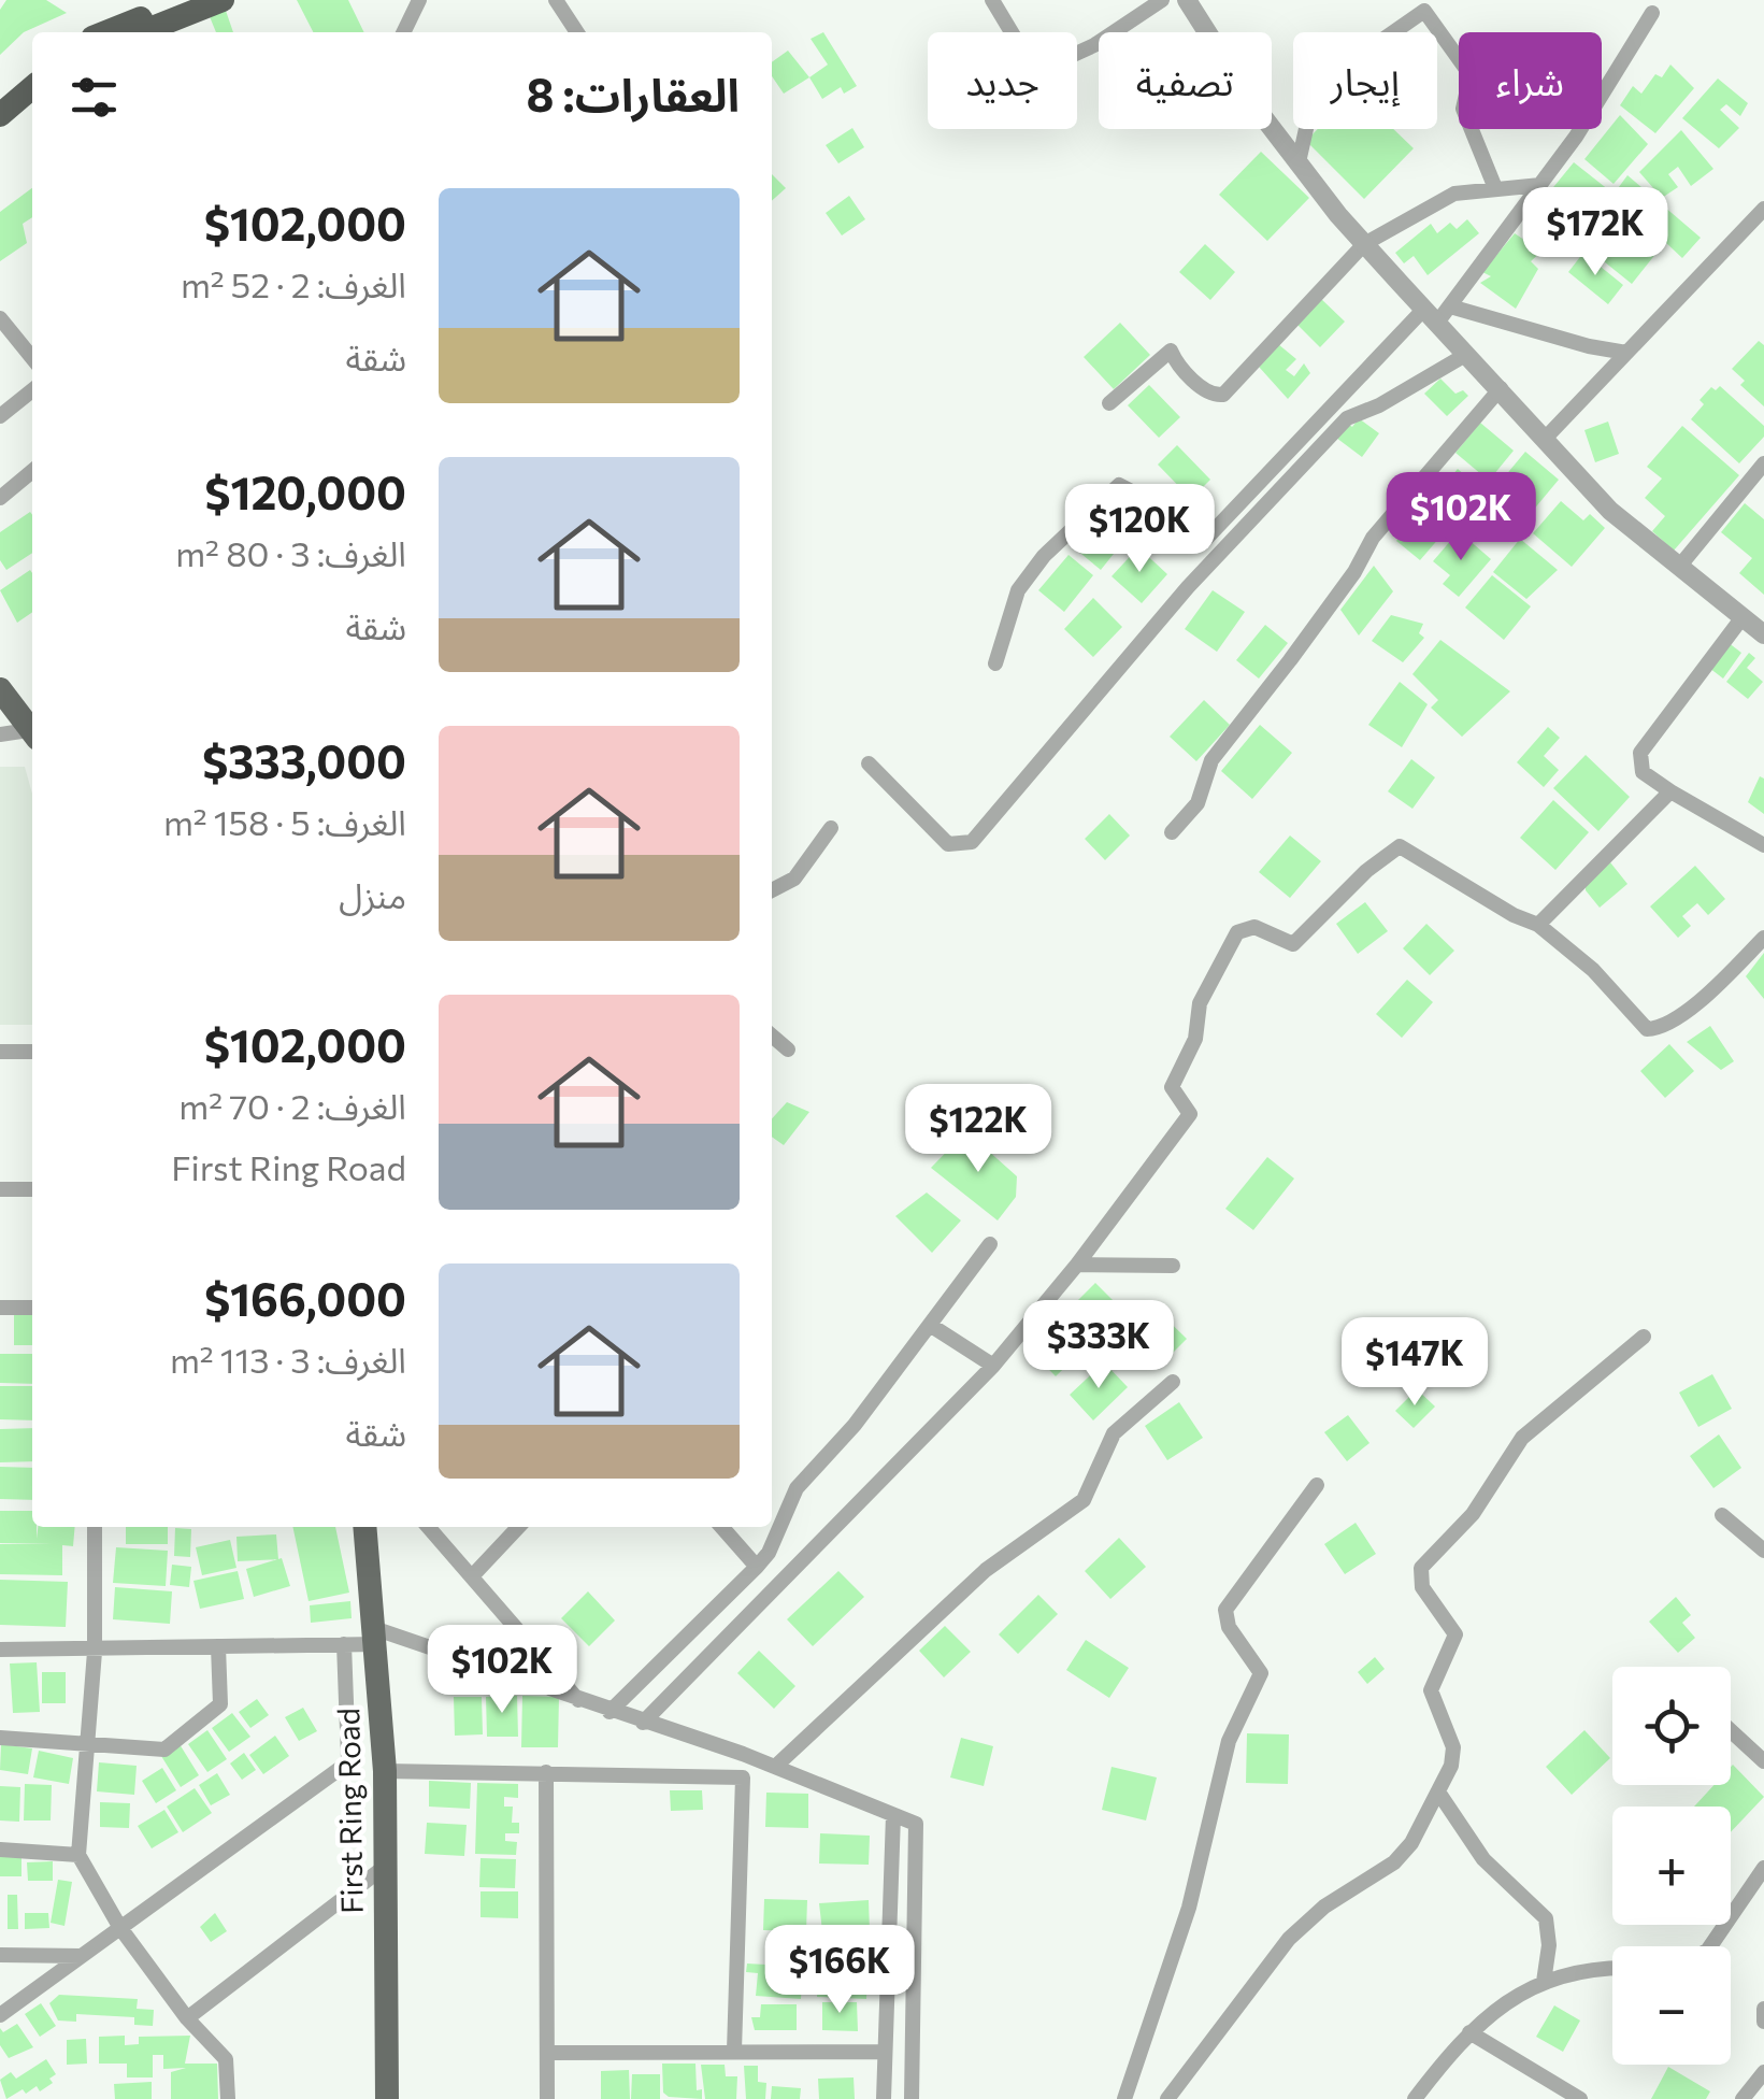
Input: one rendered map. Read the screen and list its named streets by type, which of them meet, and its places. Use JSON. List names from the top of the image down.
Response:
{
  "streets": {
    "main road": ["First Ring Road"]
  },
  "page": {
    "chip": [
      "شراء",
      "إيجار",
      "تصفية",
      "جديد"
    ],
    "heading": "العقارات: 8",
    "list": [
      {
        "name": "$102,000",
        "note": "الغرف: 2 · 52 m² · شقة"
      },
      {
        "name": "$120,000",
        "note": "الغرف: 3 · 80 m² · شقة"
      },
      {
        "name": "$333,000",
        "note": "الغرف: 5 · 158 m² · منزل"
      },
      {
        "name": "$102,000",
        "note": "الغرف: 2 · 70 m² · First Ring Road"
      },
      {
        "name": "$166,000",
        "note": "الغرف: 3 · 113 m² · شقة"
      }
    ],
    "price": [
      "$172K",
      "$102K",
      "$120K",
      "$122K",
      "$333K",
      "$147K",
      "$102K",
      "$166K"
    ],
    "map_buttons": ["+", "−"]
  }
}
